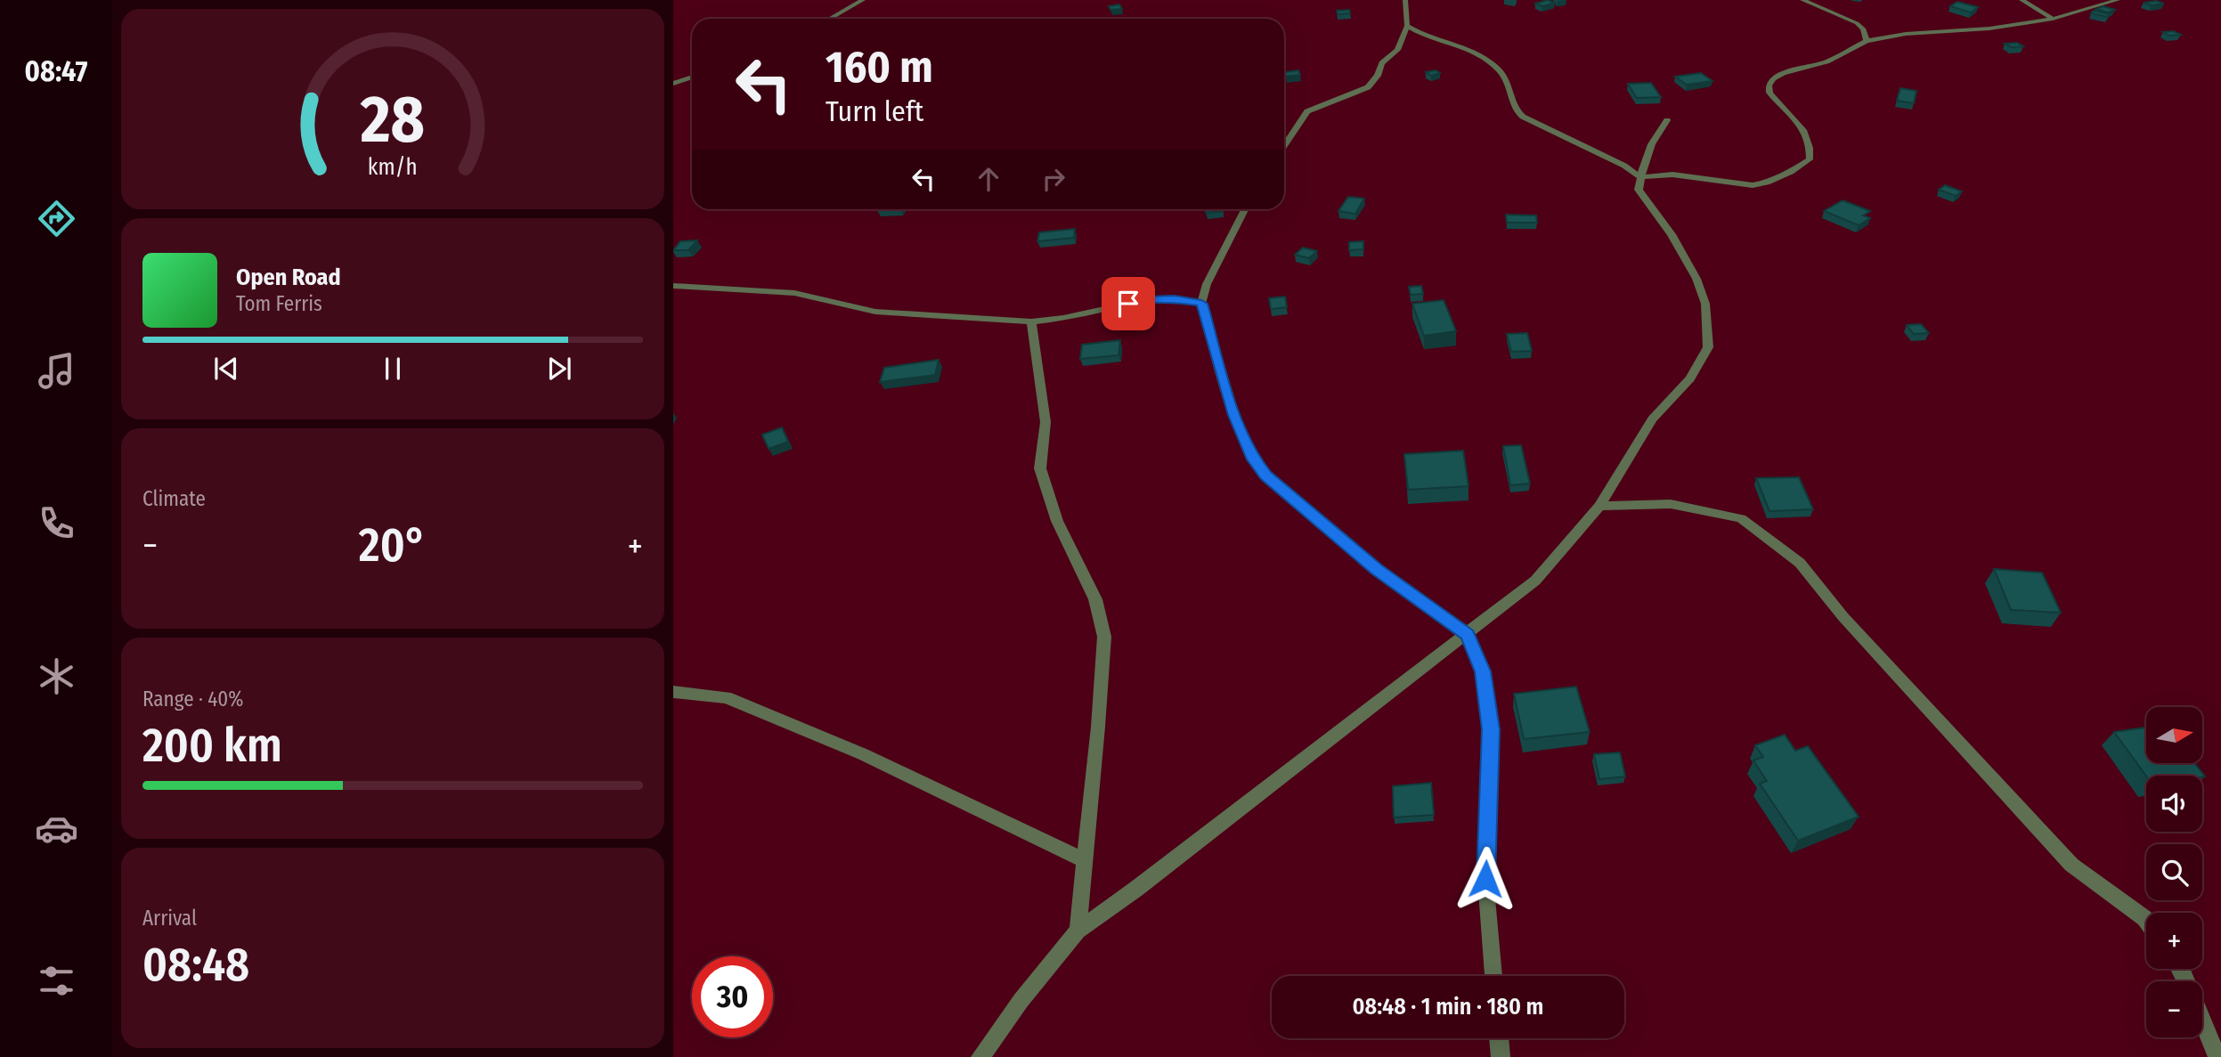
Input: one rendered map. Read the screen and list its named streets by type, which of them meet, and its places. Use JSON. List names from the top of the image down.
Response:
{
  "north": "right",
  "page": {
    "tabs": "08:47",
    "turn": ["160 m", "Turn left"],
    "song": ["Open Road", "Tom Ferris"],
    "tile": [
      "Climate",
      ["Range · 40%", "200 km"],
      ["Arrival", "08:48"]
    ],
    "heat": ["−", "20°", "+"],
    "map_buttons": ["+", "−"],
    "limit": "30",
    "trip": "08:48 · 1 min · 180 m",
    "gauge": ["28", "km/h"]
  }
}
